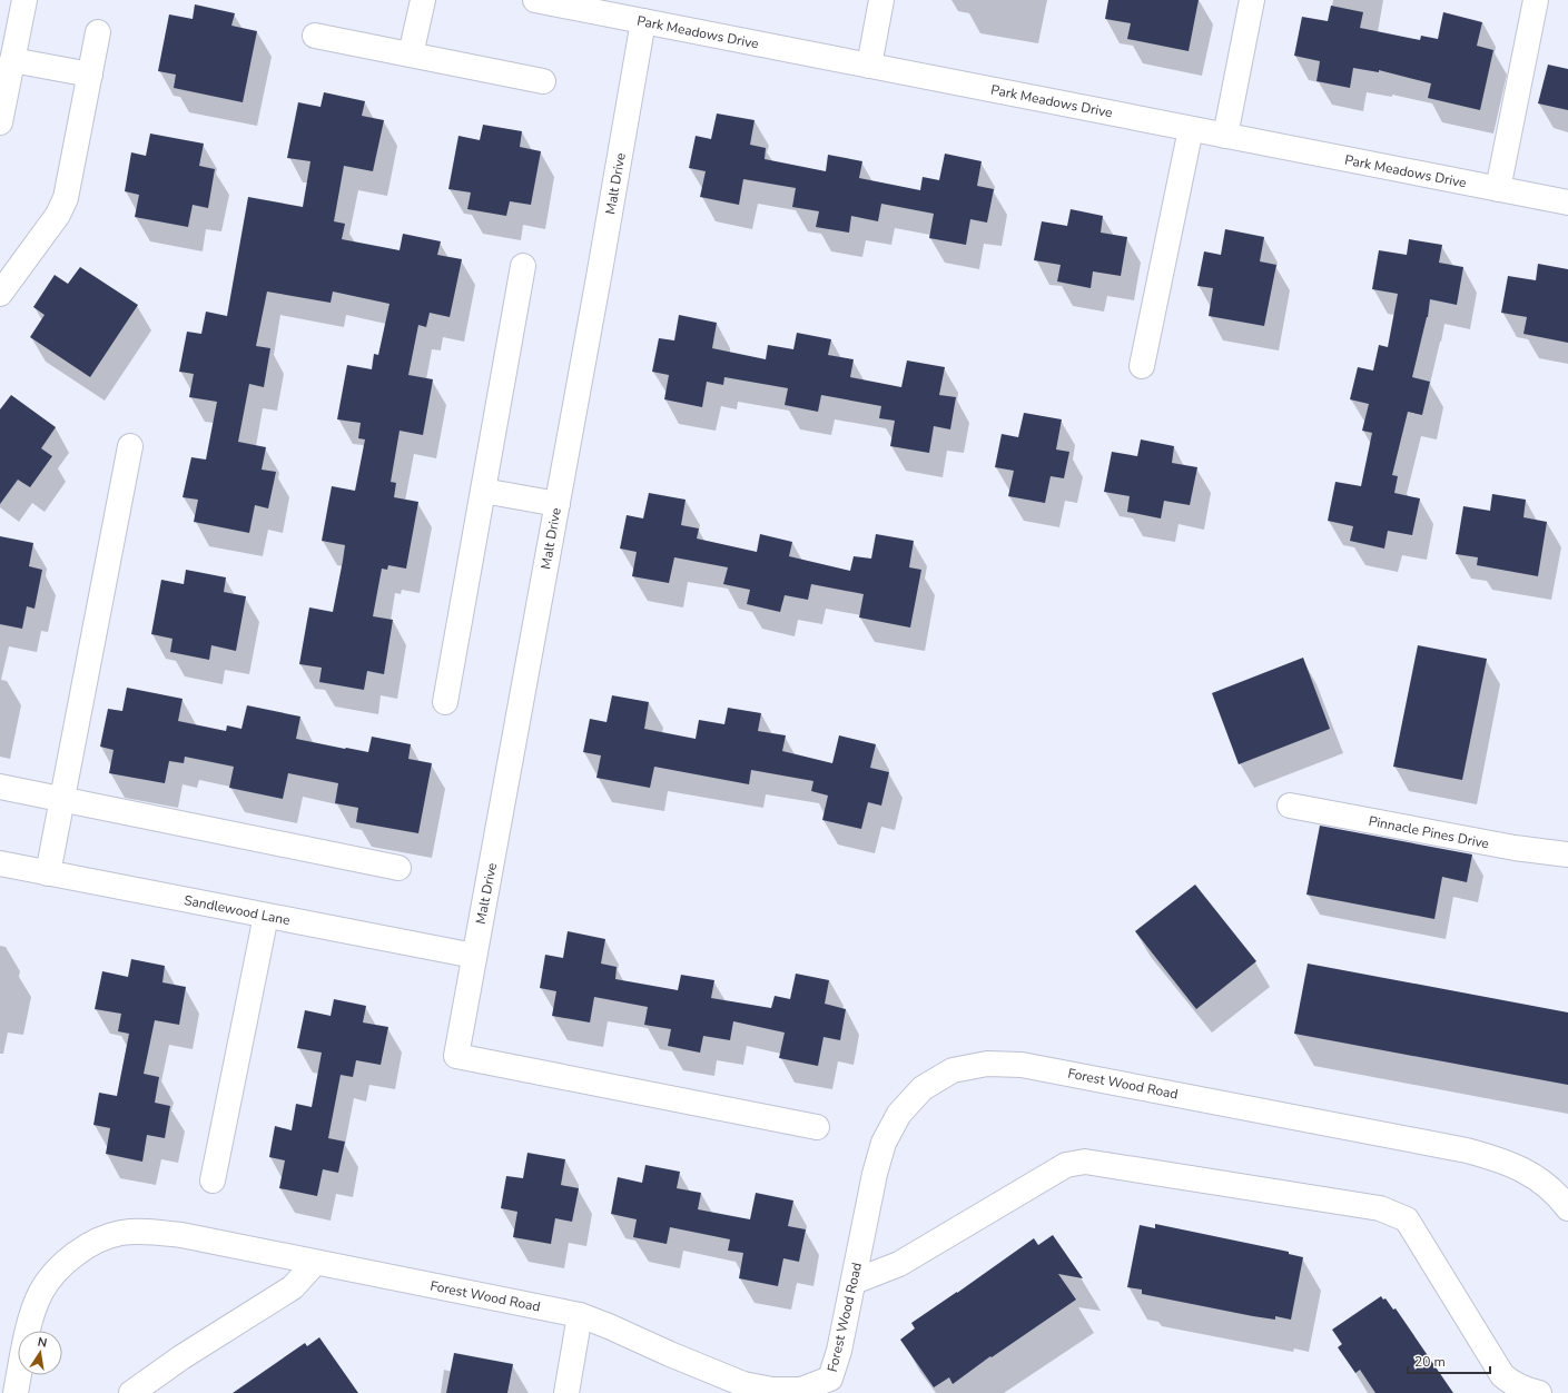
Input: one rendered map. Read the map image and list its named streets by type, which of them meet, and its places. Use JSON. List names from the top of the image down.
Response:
{
  "streets": {
    "street": [
      "Park Meadows Drive",
      "Malt Drive",
      "Pinnacle Pines Drive",
      "Sandlewood Lane",
      "Forest Wood Road"
    ]
  },
  "crossings": [
    ["Park Meadows Drive", "Malt Drive"],
    ["Malt Drive", "Sandlewood Lane"]
  ],
  "scale_bar": "20 m",
  "north": "top"
}
